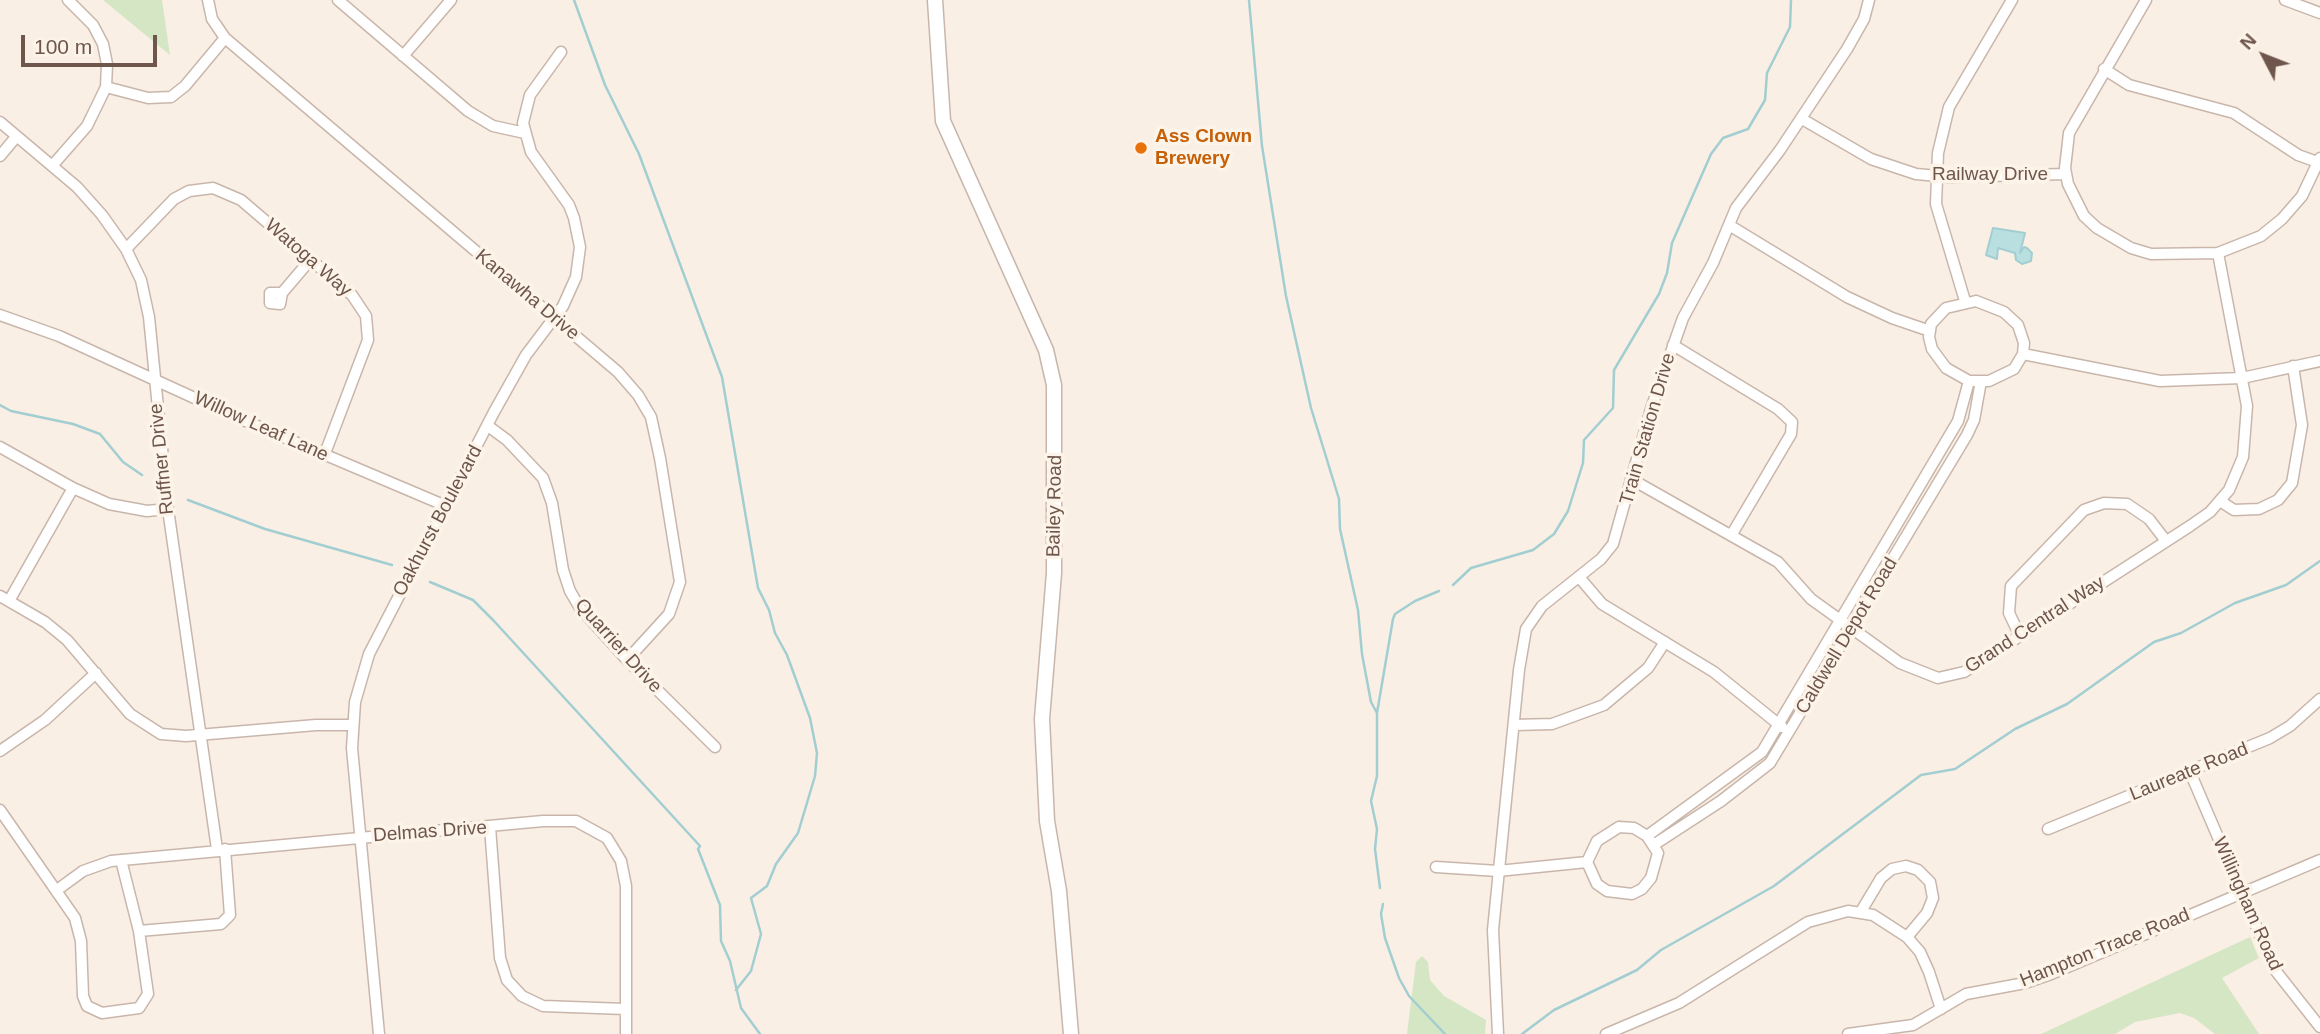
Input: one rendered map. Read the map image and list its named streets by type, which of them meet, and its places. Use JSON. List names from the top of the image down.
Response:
{
  "streets": {
    "street": [
      "Railway Drive",
      "Watoga Way",
      "Kanawha Drive",
      "Willow Leaf Lane",
      "Train Station Drive",
      "Ruffner Drive",
      "Bailey Road",
      "Oakhurst Boulevard",
      "Grand Central Way",
      "Caldwell Depot Road",
      "Quarrier Drive",
      "Laureate Road",
      "Delmas Drive",
      "Willingham Road",
      "Hampton Trace Road"
    ]
  },
  "crossings": [
    ["Railway Drive", "Train Station Drive"],
    ["Watoga Way", "Willow Leaf Lane"],
    ["Watoga Way", "Ruffner Drive"],
    ["Kanawha Drive", "Oakhurst Boulevard"],
    ["Kanawha Drive", "Quarrier Drive"],
    ["Willow Leaf Lane", "Ruffner Drive"],
    ["Willow Leaf Lane", "Oakhurst Boulevard"],
    ["Train Station Drive", "Grand Central Way"],
    ["Ruffner Drive", "Delmas Drive"],
    ["Oakhurst Boulevard", "Quarrier Drive"],
    ["Oakhurst Boulevard", "Delmas Drive"],
    ["Grand Central Way", "Caldwell Depot Road"],
    ["Laureate Road", "Willingham Road"],
    ["Willingham Road", "Hampton Trace Road"]
  ],
  "places": ["Ass Clown Brewery"],
  "scale_bar": "100 m",
  "north": "top left"
}
